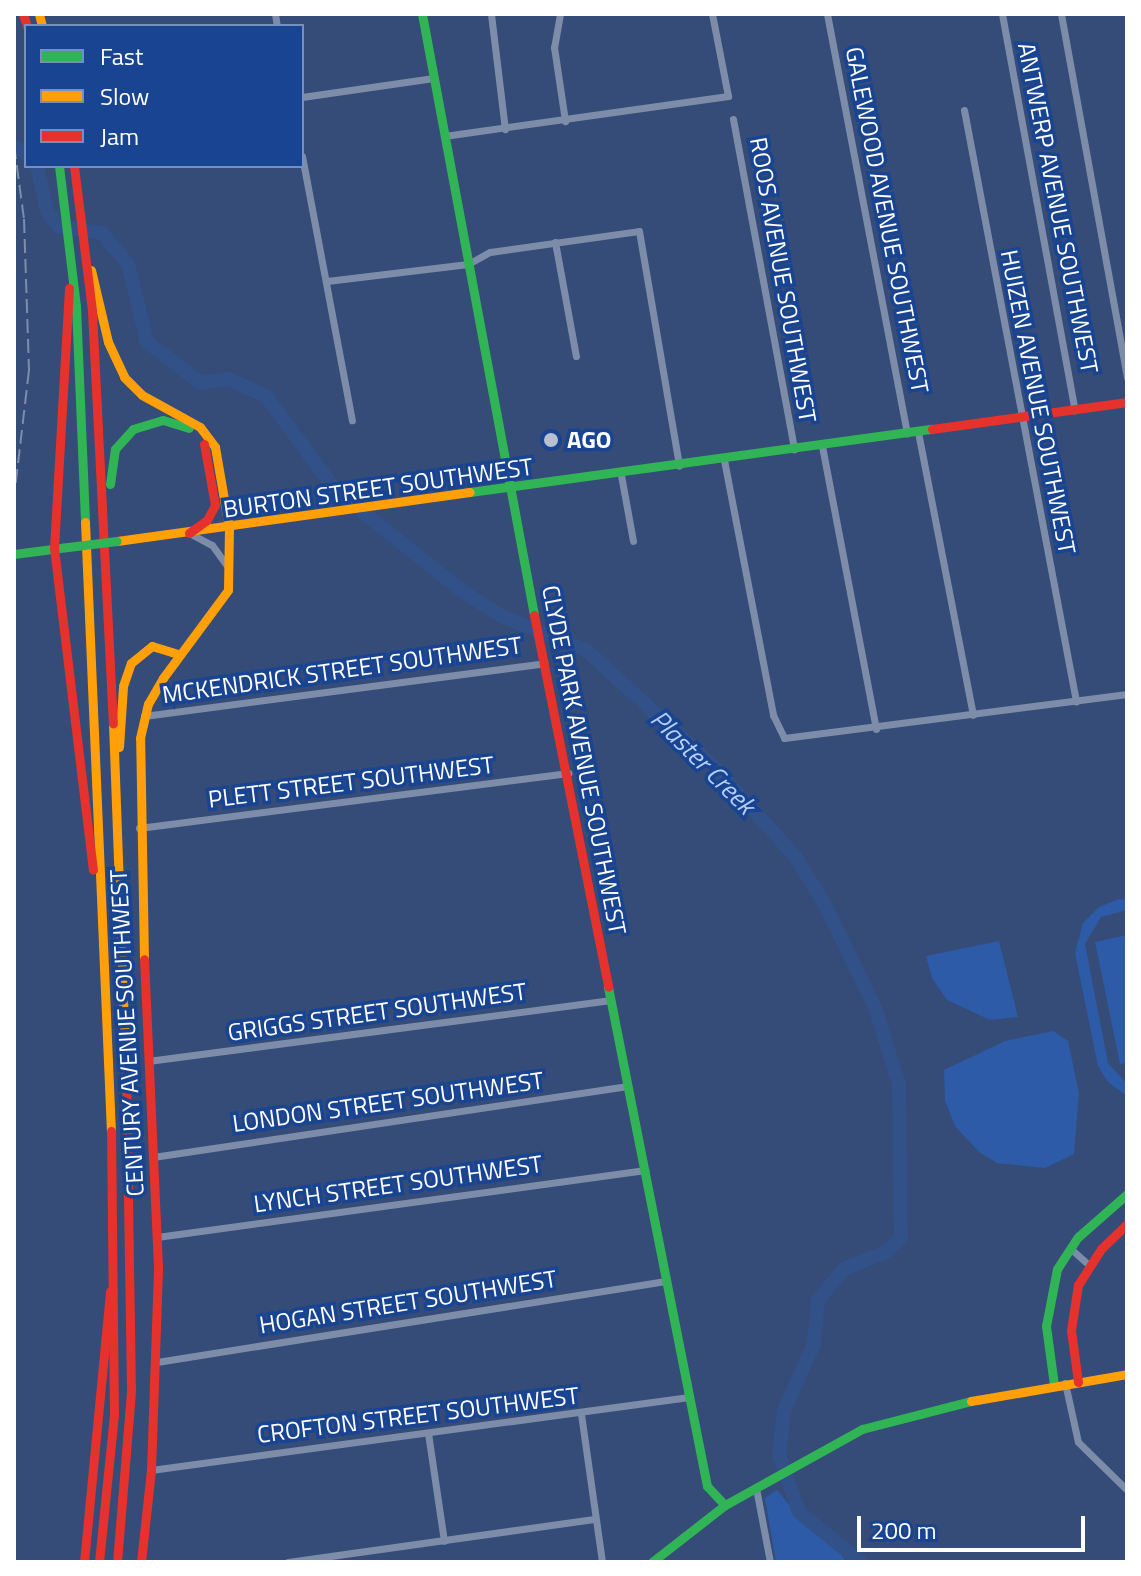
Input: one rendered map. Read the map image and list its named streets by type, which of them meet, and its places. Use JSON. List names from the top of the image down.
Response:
{
  "streets": {
    "main road": ["BURTON STREET SOUTHWEST", "CLYDE PARK AVENUE SOUTHWEST", "CENTURY AVENUE SOUTHWEST"],
    "street": [
      "ANTWERP AVENUE SOUTHWEST",
      "GALEWOOD AVENUE SOUTHWEST",
      "ROOS AVENUE SOUTHWEST",
      "HUIZEN AVENUE SOUTHWEST",
      "MCKENDRICK STREET SOUTHWEST",
      "PLETT STREET SOUTHWEST",
      "GRIGGS STREET SOUTHWEST",
      "LONDON STREET SOUTHWEST",
      "LYNCH STREET SOUTHWEST",
      "HOGAN STREET SOUTHWEST",
      "CROFTON STREET SOUTHWEST"
    ]
  },
  "crossings": [
    ["ANTWERP AVENUE SOUTHWEST", "BURTON STREET SOUTHWEST"],
    ["GALEWOOD AVENUE SOUTHWEST", "BURTON STREET SOUTHWEST"],
    ["ROOS AVENUE SOUTHWEST", "BURTON STREET SOUTHWEST"],
    ["HUIZEN AVENUE SOUTHWEST", "BURTON STREET SOUTHWEST"],
    ["BURTON STREET SOUTHWEST", "CLYDE PARK AVENUE SOUTHWEST"],
    ["BURTON STREET SOUTHWEST", "CENTURY AVENUE SOUTHWEST"],
    ["MCKENDRICK STREET SOUTHWEST", "CLYDE PARK AVENUE SOUTHWEST"],
    ["MCKENDRICK STREET SOUTHWEST", "CENTURY AVENUE SOUTHWEST"],
    ["CLYDE PARK AVENUE SOUTHWEST", "PLETT STREET SOUTHWEST"],
    ["CLYDE PARK AVENUE SOUTHWEST", "GRIGGS STREET SOUTHWEST"],
    ["CLYDE PARK AVENUE SOUTHWEST", "LONDON STREET SOUTHWEST"],
    ["CLYDE PARK AVENUE SOUTHWEST", "LYNCH STREET SOUTHWEST"],
    ["CLYDE PARK AVENUE SOUTHWEST", "HOGAN STREET SOUTHWEST"],
    ["CLYDE PARK AVENUE SOUTHWEST", "CROFTON STREET SOUTHWEST"],
    ["PLETT STREET SOUTHWEST", "CENTURY AVENUE SOUTHWEST"],
    ["GRIGGS STREET SOUTHWEST", "CENTURY AVENUE SOUTHWEST"],
    ["CENTURY AVENUE SOUTHWEST", "LONDON STREET SOUTHWEST"],
    ["CENTURY AVENUE SOUTHWEST", "LYNCH STREET SOUTHWEST"],
    ["CENTURY AVENUE SOUTHWEST", "HOGAN STREET SOUTHWEST"],
    ["CENTURY AVENUE SOUTHWEST", "CROFTON STREET SOUTHWEST"]
  ],
  "water": ["Plaster Creek"],
  "places": ["AGO"],
  "legend": ["Fast", "Slow", "Jam"],
  "scale_bar": "200 m"
}
